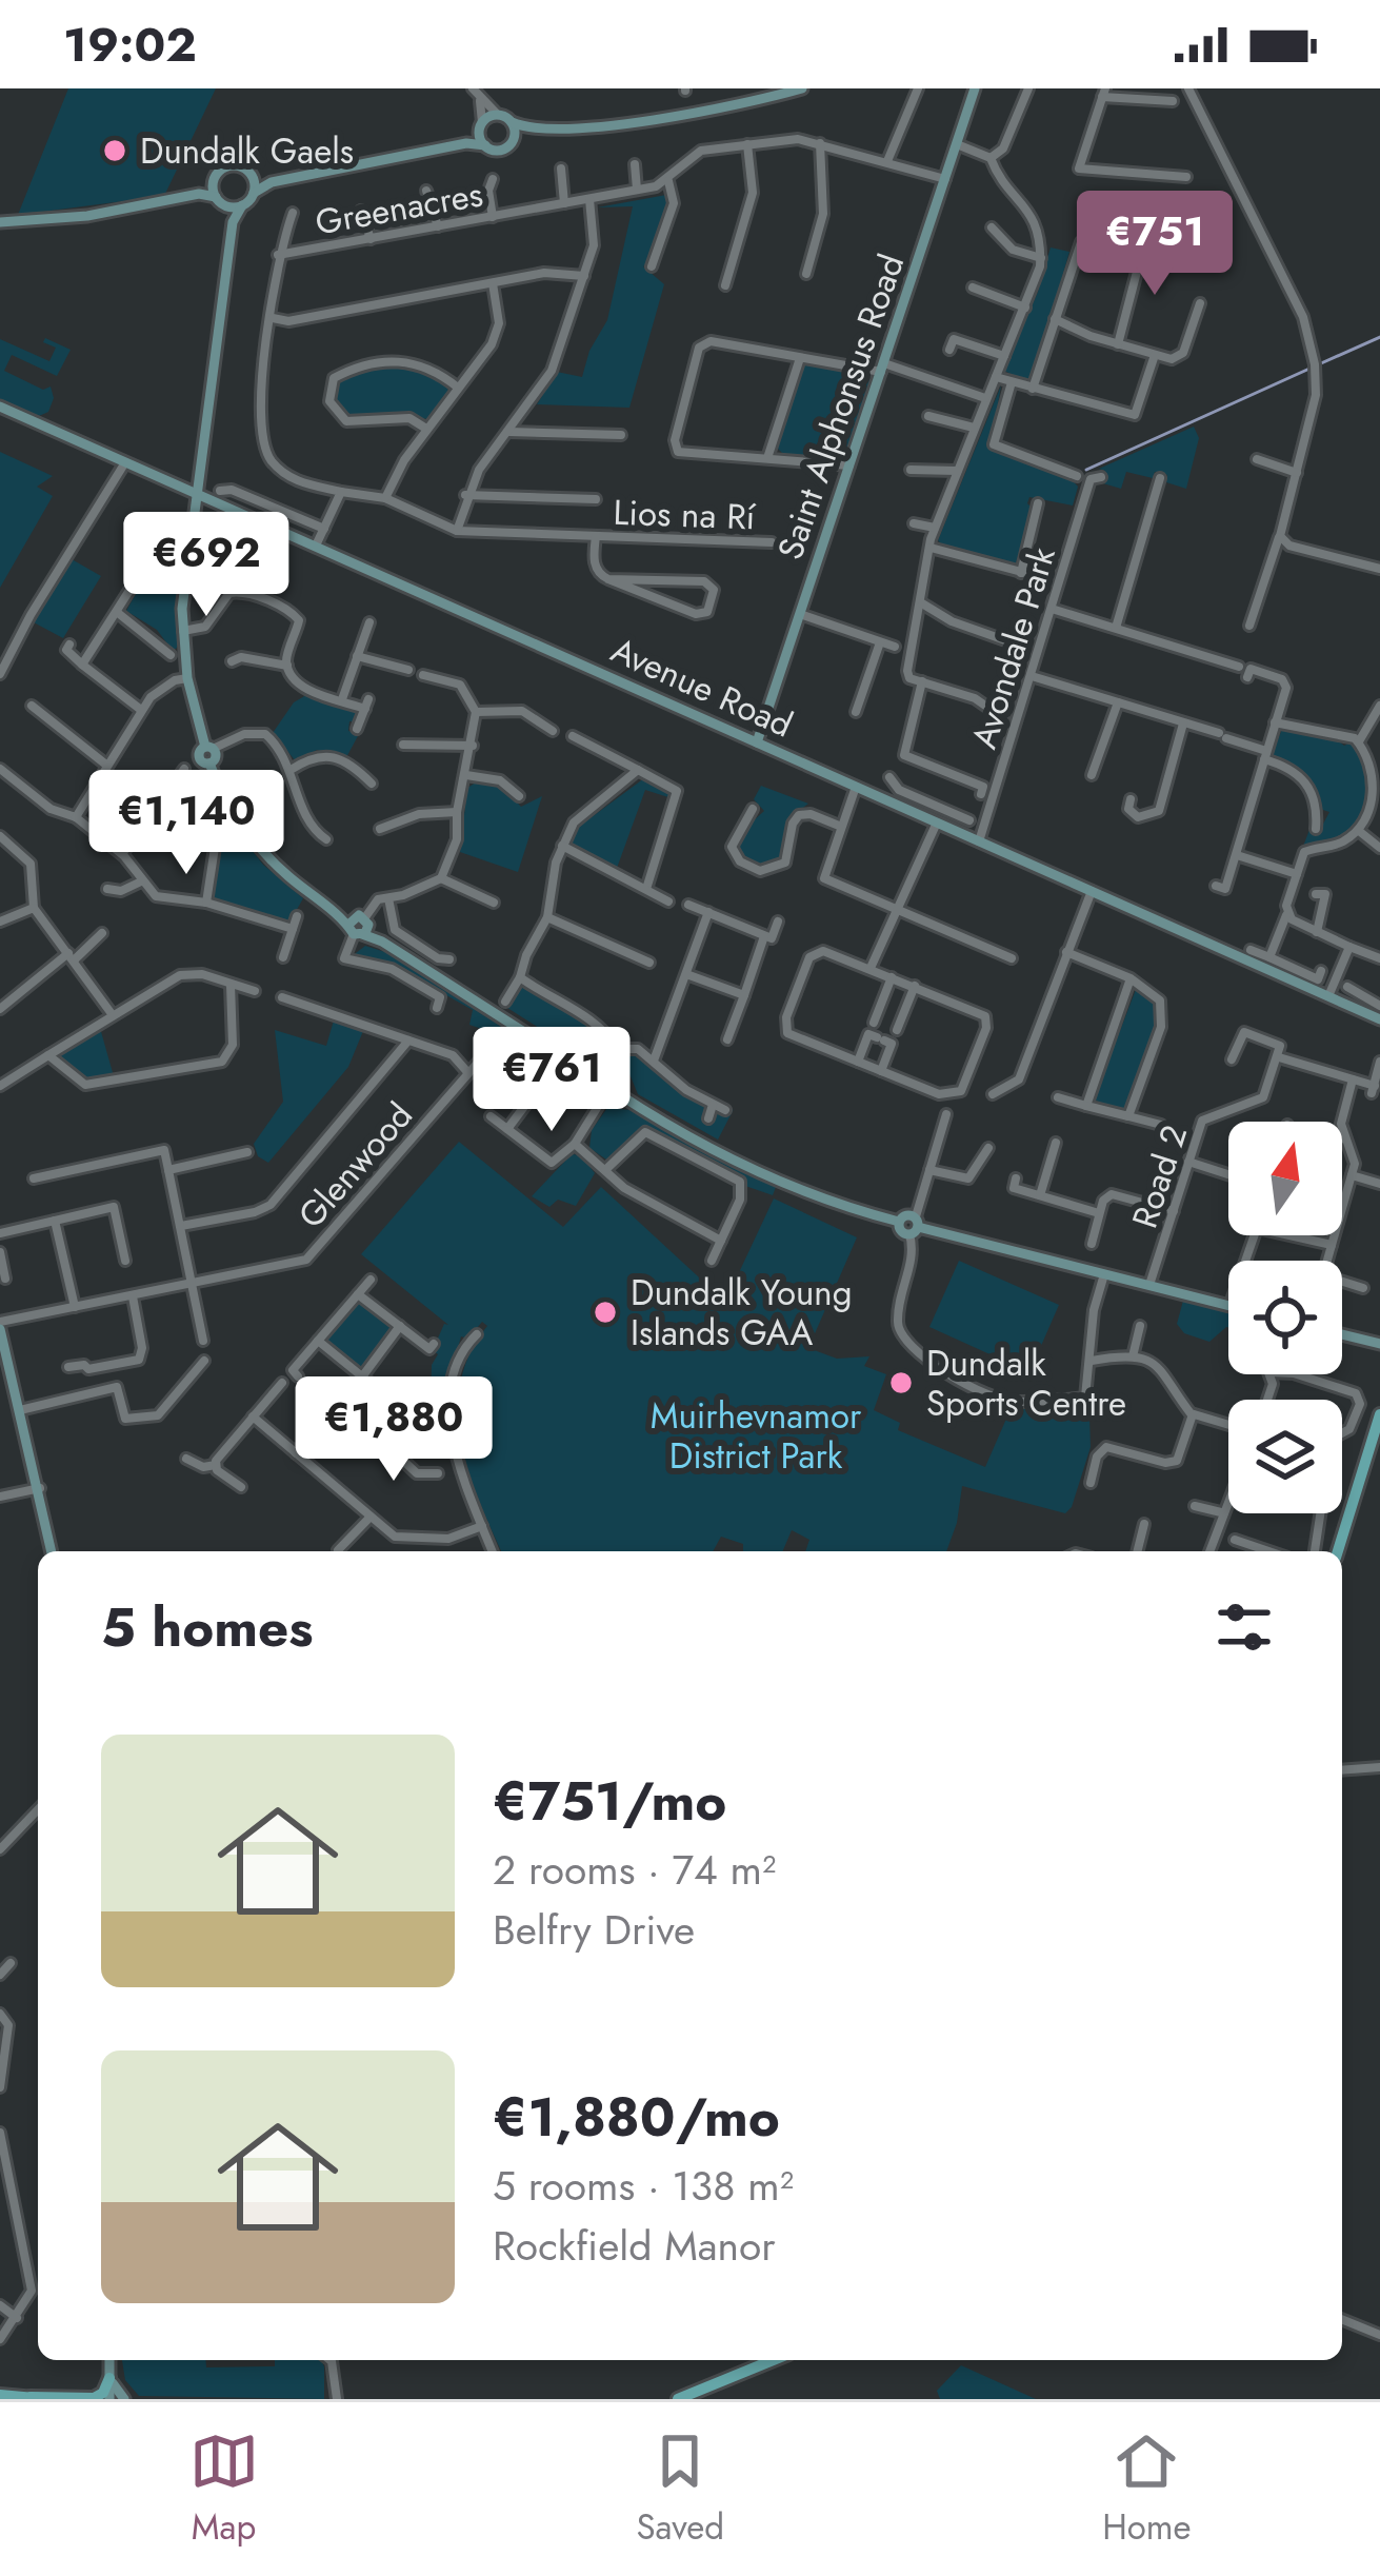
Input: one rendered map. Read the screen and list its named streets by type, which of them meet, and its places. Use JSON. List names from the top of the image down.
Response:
{
  "streets": {
    "street": [
      "Greenacres",
      "Saint Alphonsus Road",
      "Lios na Rí",
      "Avondale Park",
      "Avenue Road",
      "Glenwood",
      "Road 2"
    ]
  },
  "crossings": [
    ["Greenacres", "Saint Alphonsus Road"],
    ["Greenacres", "Lios na Rí"],
    ["Saint Alphonsus Road", "Avenue Road"],
    ["Avondale Park", "Avenue Road"]
  ],
  "parks": ["Muirhevnamor District Park"],
  "places": ["Dundalk Gaels", "Dundalk Young Islands GAA", "Dundalk Sports Centre"],
  "north": "top",
  "page": {
    "status": "19:02",
    "price": [
      "€751",
      "€692",
      "€1,140",
      "€761",
      "€1,880"
    ],
    "heading": "5 homes",
    "list": [
      {
        "name": "€751/mo",
        "note": "2 rooms · 74 m² · Belfry Drive"
      },
      {
        "name": "€1,880/mo",
        "note": "5 rooms · 138 m² · Rockfield Manor"
      }
    ],
    "tabs": ["Map", "Saved", "Home"]
  }
}
